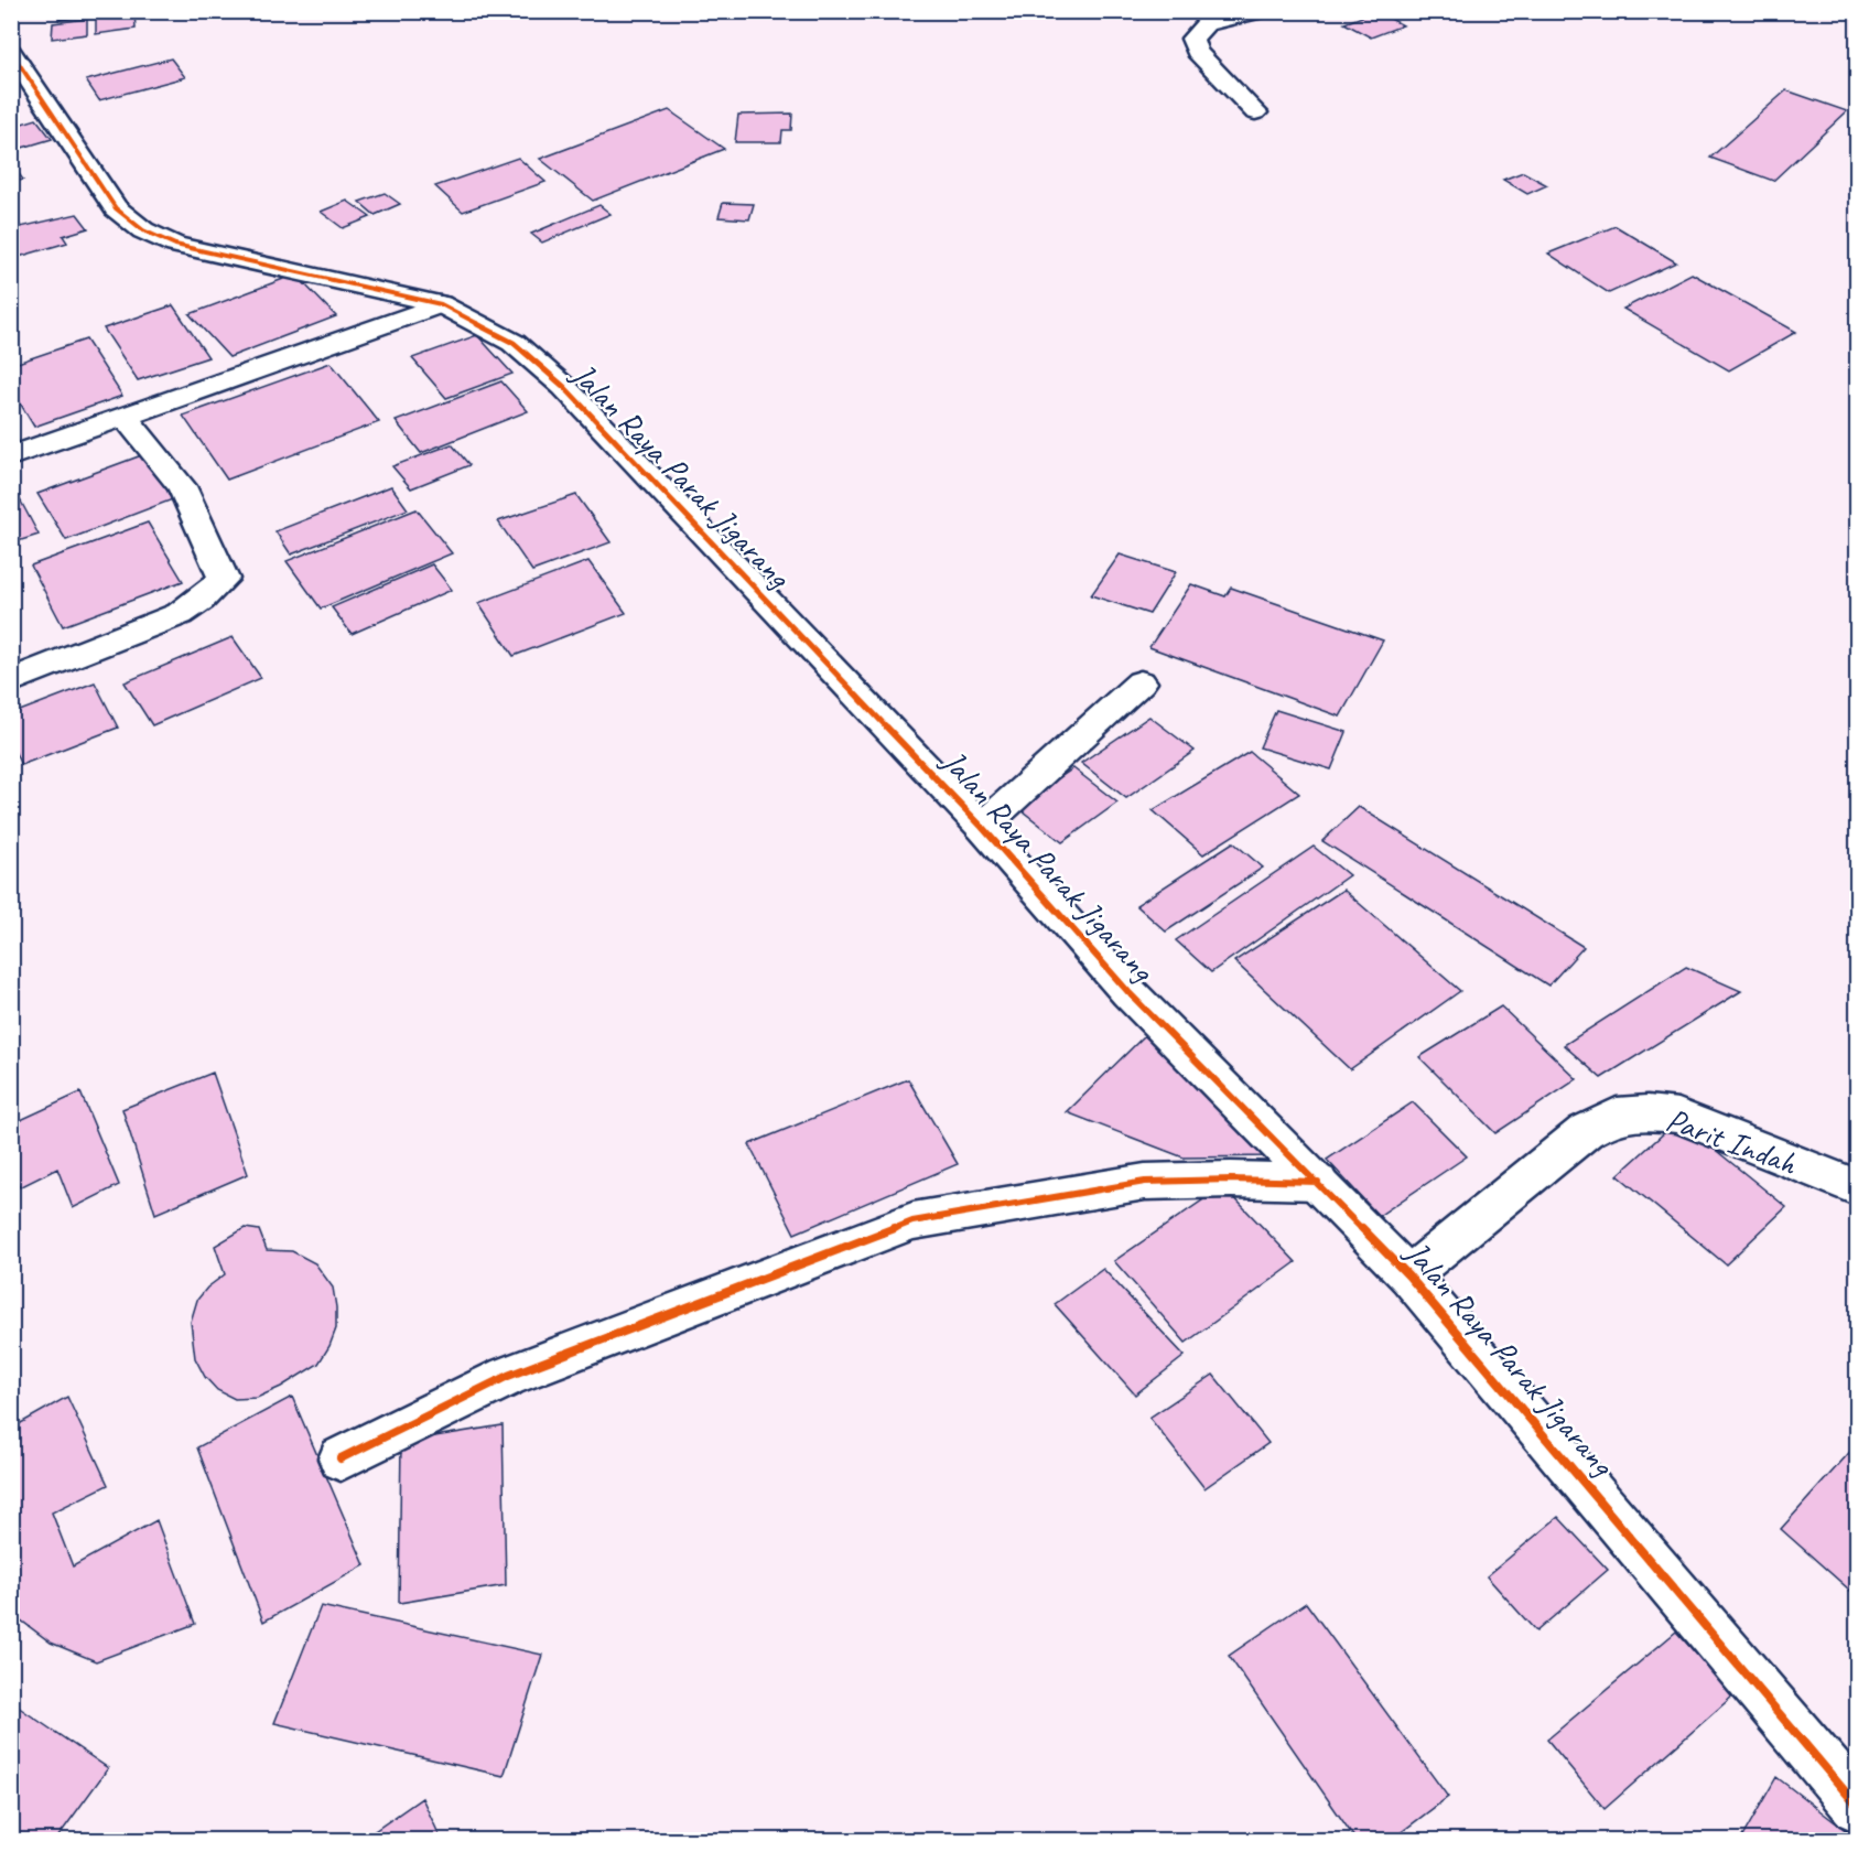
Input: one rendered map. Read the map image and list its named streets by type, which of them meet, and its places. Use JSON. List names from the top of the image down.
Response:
{
  "streets": {
    "street": ["Jalan Raya Parak Jigarang", "Parit Indah"]
  },
  "crossings": [
    ["Jalan Raya Parak Jigarang", "Parit Indah"]
  ]
}
